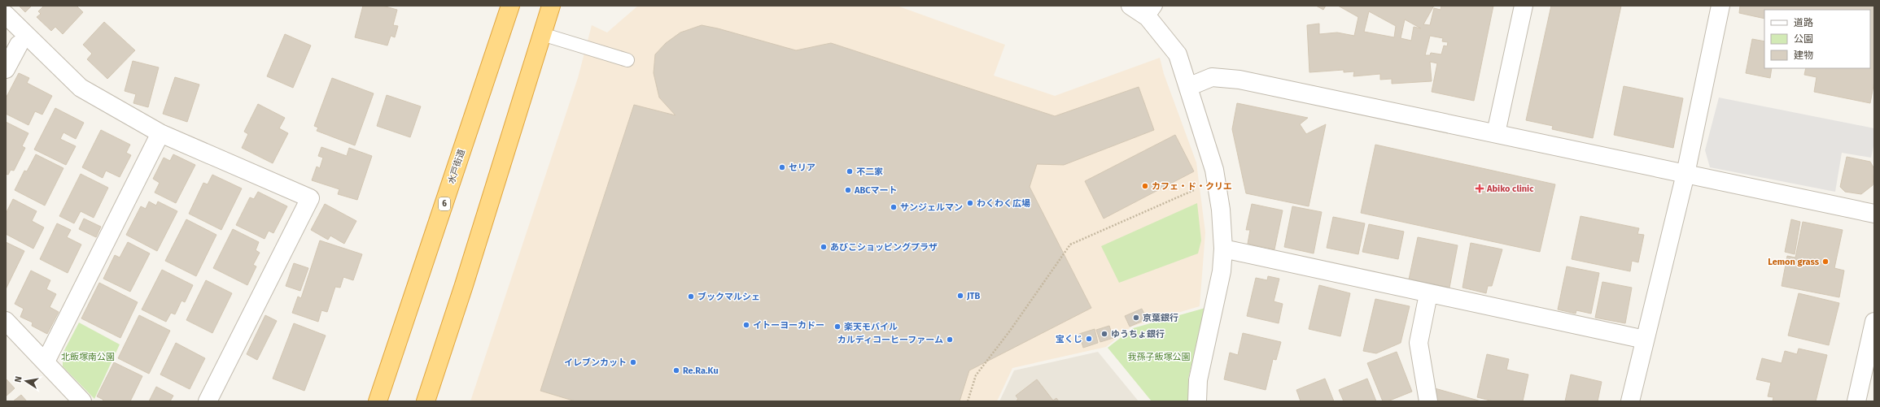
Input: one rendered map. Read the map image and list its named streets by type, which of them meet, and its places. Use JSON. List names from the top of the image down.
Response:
{
  "streets": {
    "highway": ["水戸街道", "6"]
  },
  "parks": ["北飯塚南公園", "我孫子飯塚公園"],
  "places": {
    "other": [
      "セリア",
      "不二家",
      "カフェ・ド・クリエ",
      "ABCマート",
      "わくわく広場",
      "サンジェルマン",
      "あびこショッピングプラザ",
      "Lemon grass",
      "JTB",
      "ブックマルシェ",
      "京葉銀行",
      "イトーヨーカドー",
      "楽天モバイル",
      "ゆうちょ銀行",
      "宝くじ",
      "カルディコーヒーファーム",
      "イレブンカット",
      "Re.Ra.Ku"
    ],
    "health": ["Abiko clinic"]
  },
  "legend": ["道路", "公園", "建物"],
  "north": "left"
}
